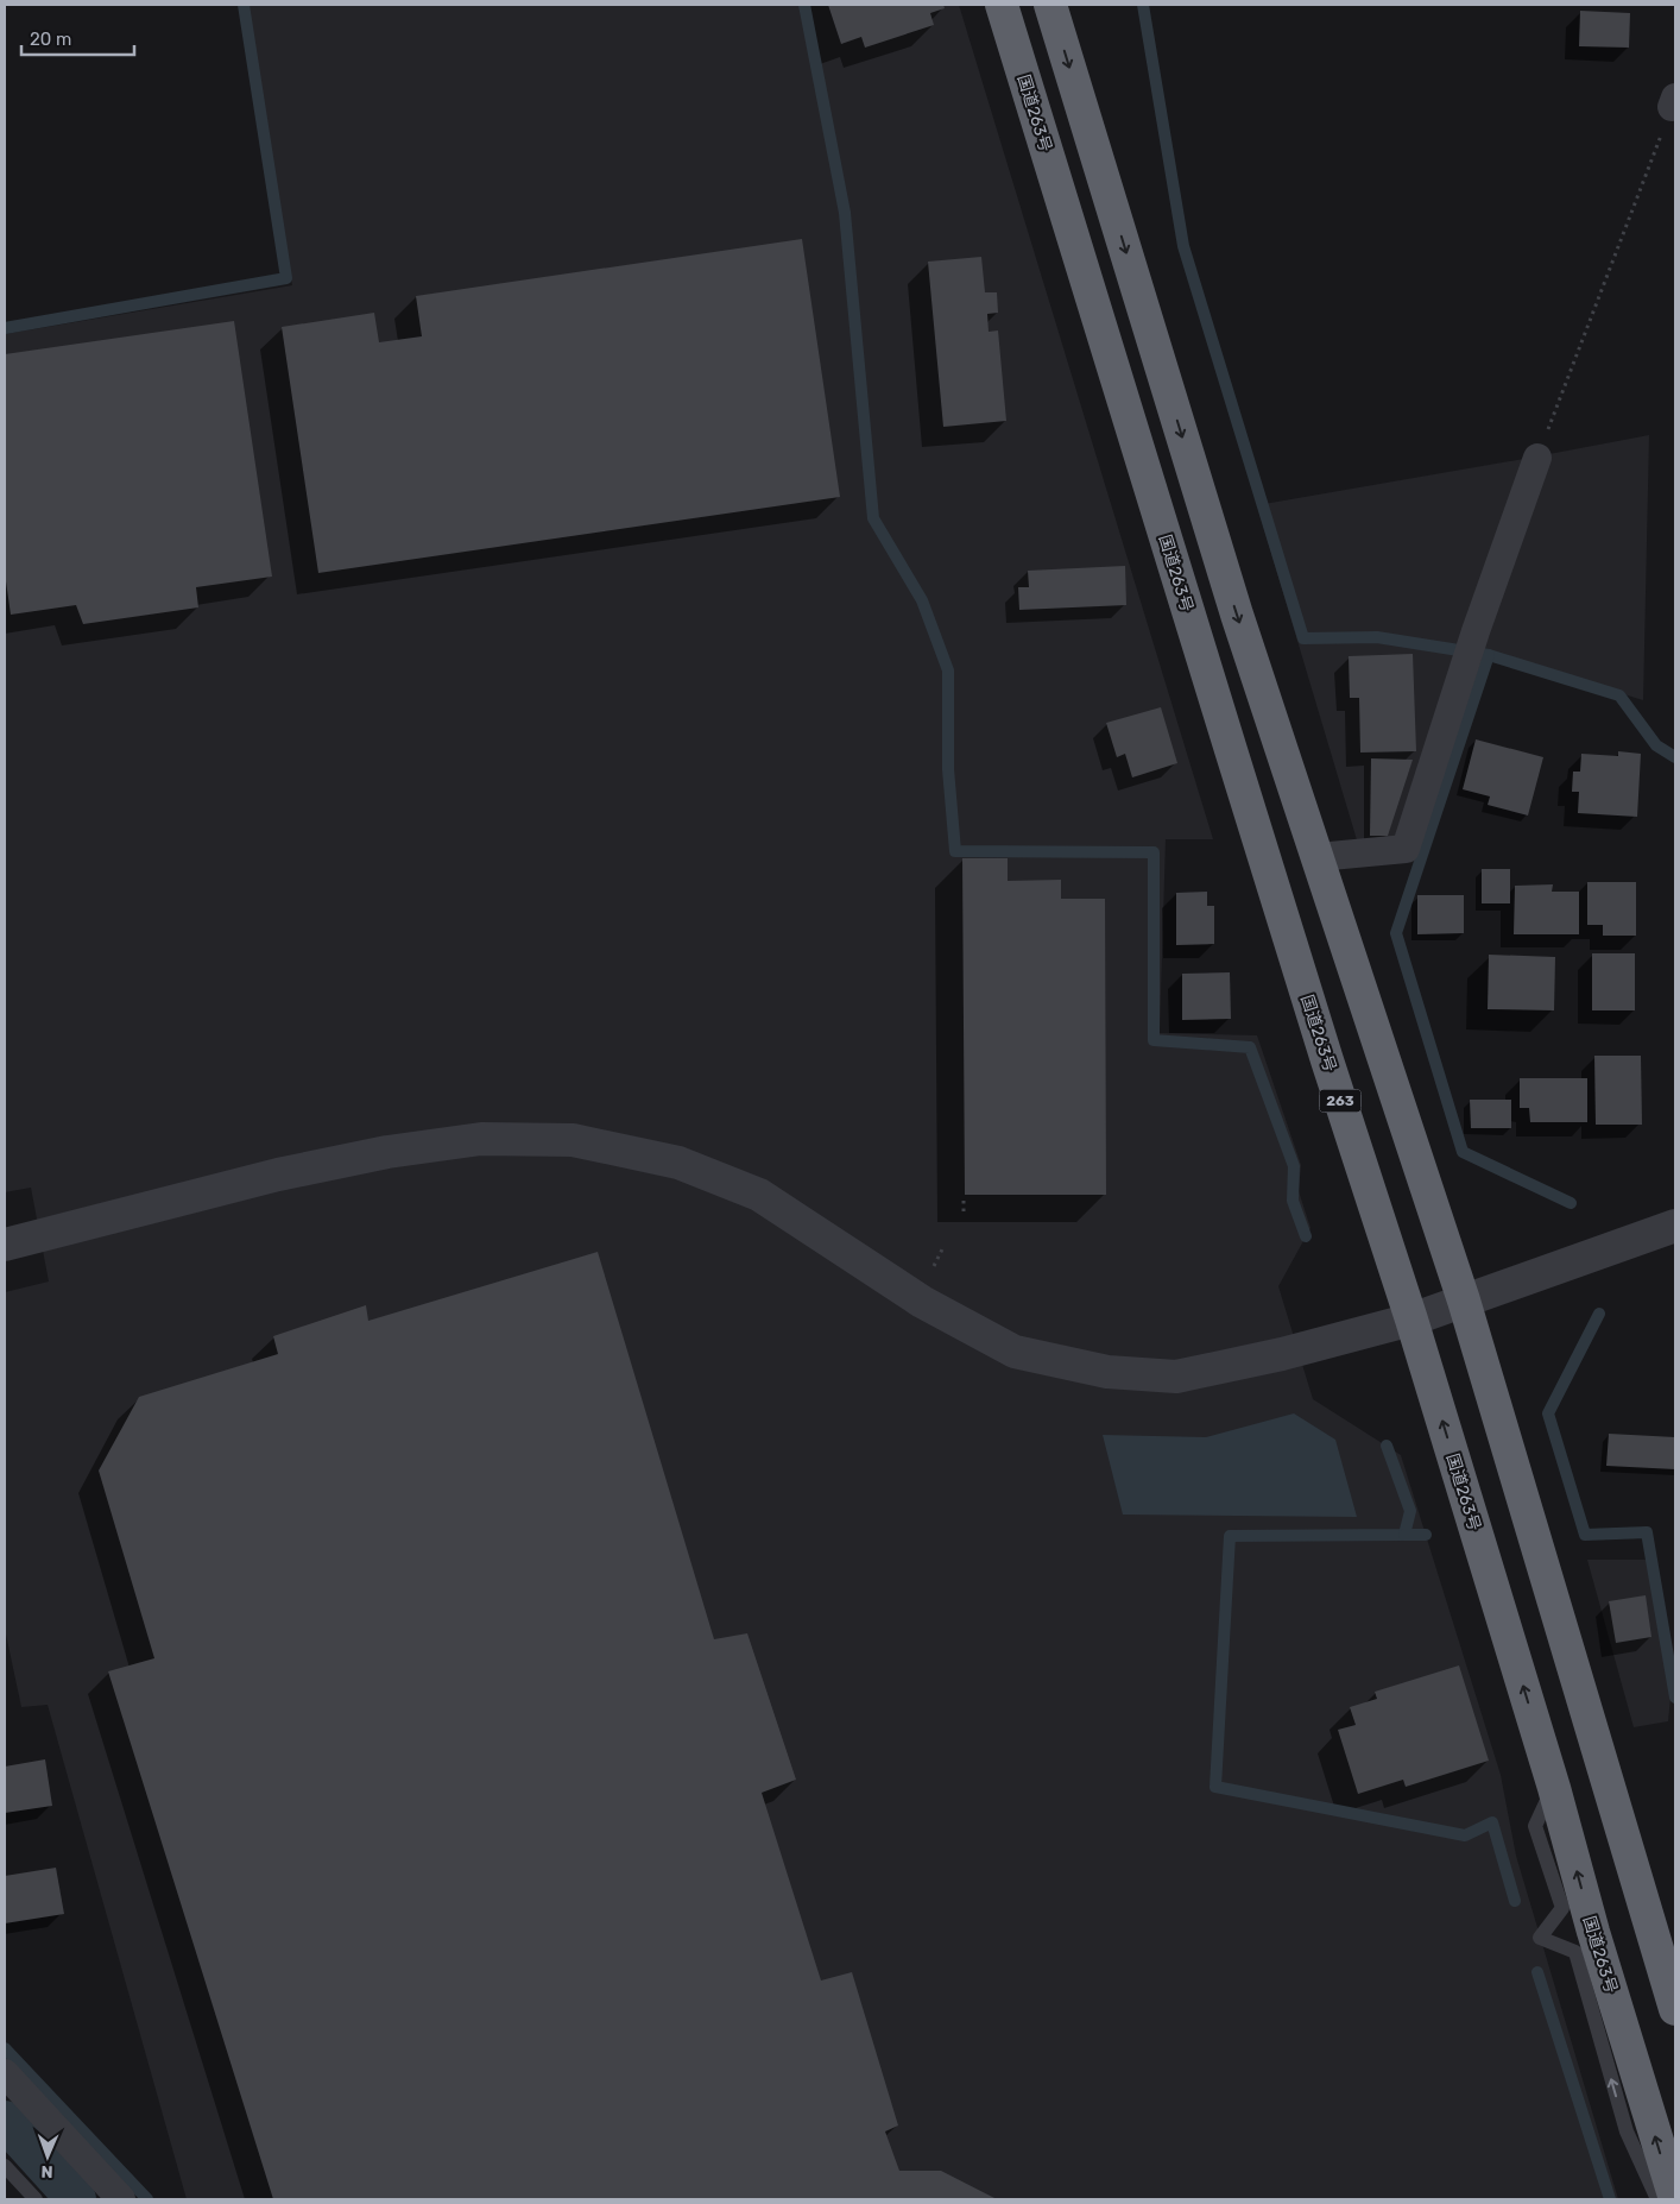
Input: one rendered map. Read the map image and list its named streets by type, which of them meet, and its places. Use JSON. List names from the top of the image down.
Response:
{
  "streets": {
    "highway": ["国道263号", "263"]
  },
  "scale_bar": "20 m",
  "north": "bottom"
}
